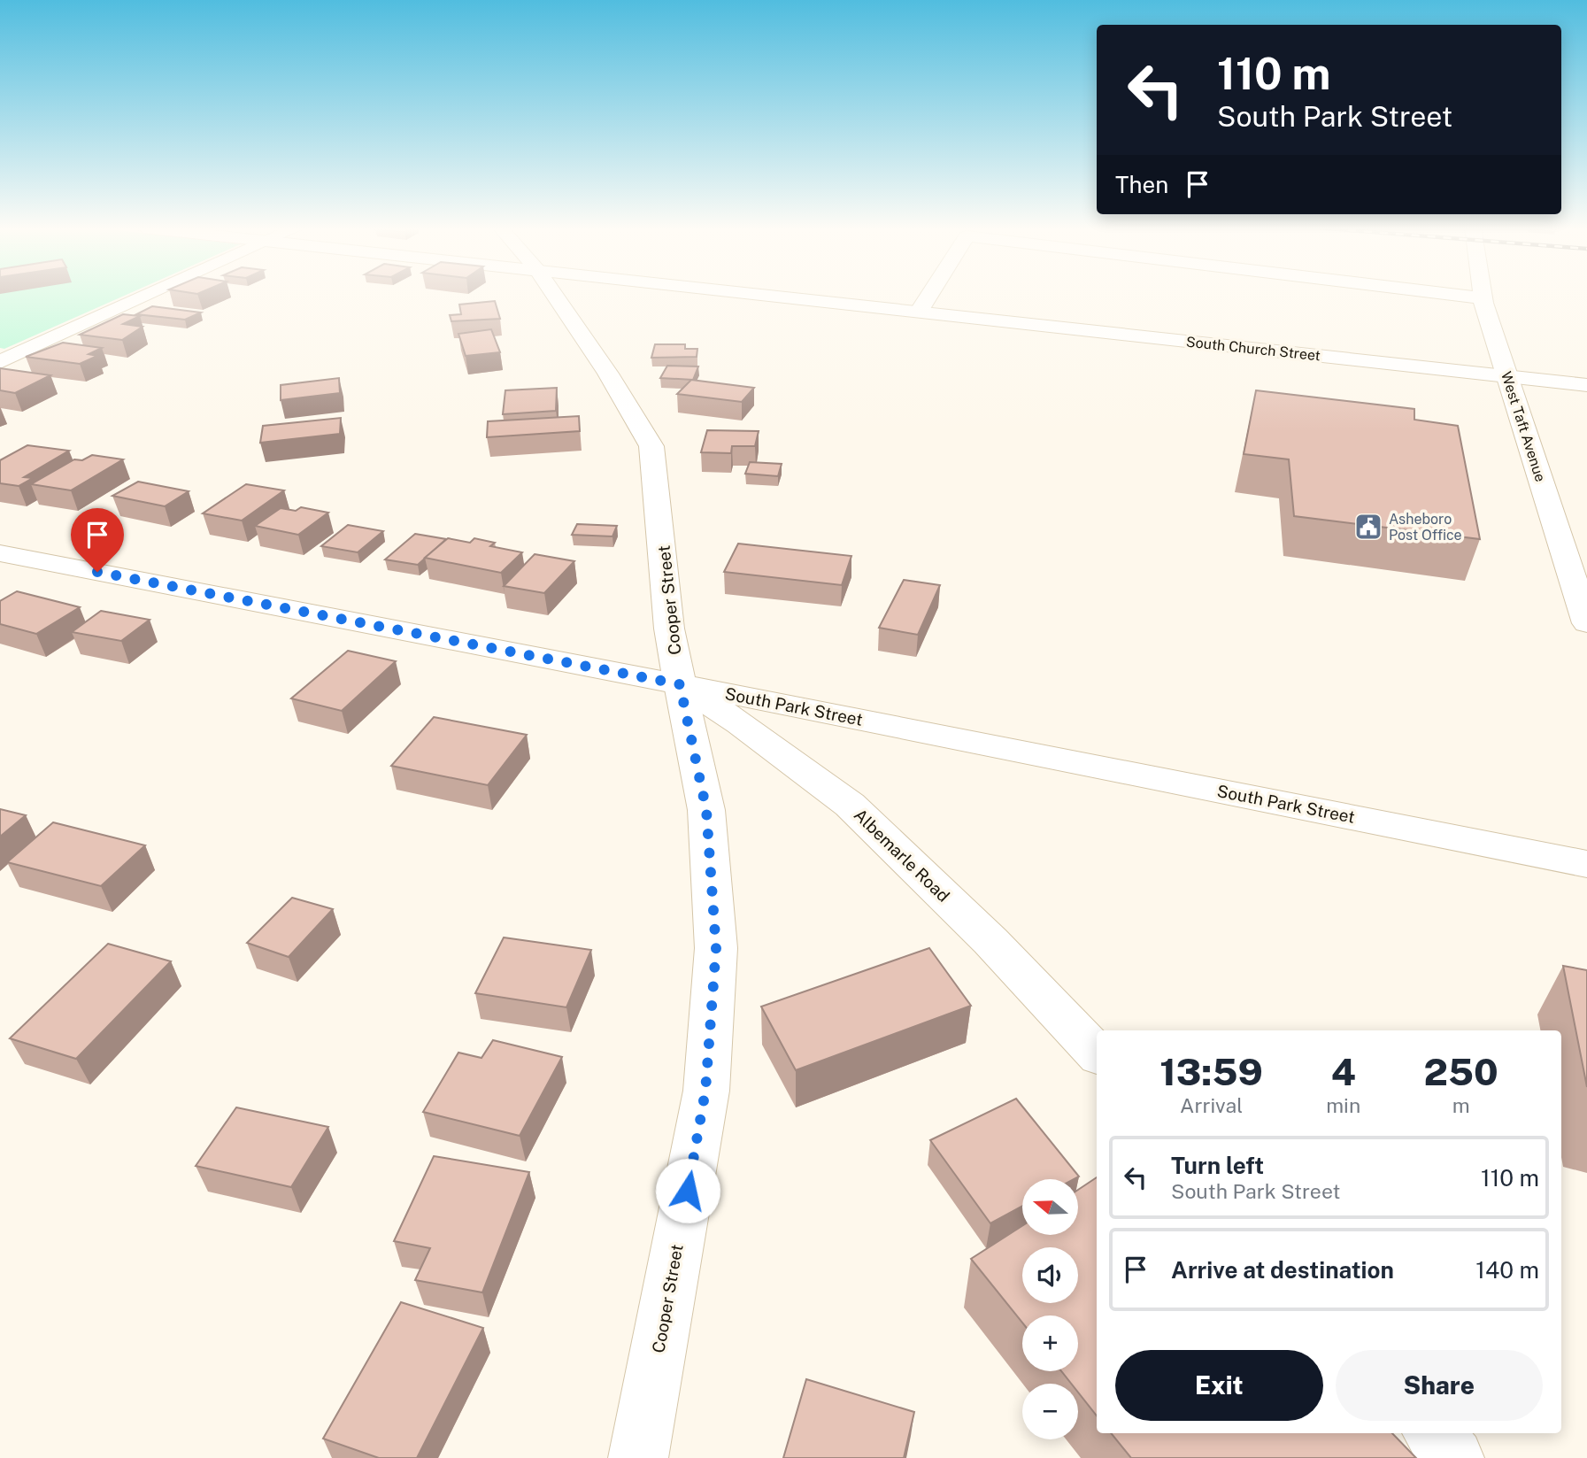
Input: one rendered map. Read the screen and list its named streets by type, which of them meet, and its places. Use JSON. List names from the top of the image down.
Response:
{
  "streets": {
    "street": [
      "South Church Street",
      "West Taft Avenue",
      "Cooper Street",
      "South Park Street",
      "Albemarle Road"
    ]
  },
  "crossings": [
    ["South Church Street", "West Taft Avenue"],
    ["Cooper Street", "South Park Street"],
    ["Cooper Street", "Albemarle Road"],
    ["South Park Street", "Albemarle Road"]
  ],
  "places": {
    "public building": ["Asheboro Post Office"]
  },
  "north": "left",
  "page": {
    "turn": ["110 m", "South Park Street"],
    "then": "Then",
    "eta": [
      "13:59",
      "Arrival",
      "4",
      "min",
      "250",
      "m"
    ],
    "list": [
      {
        "name": "Turn left",
        "note": "South Park Street",
        "value": "110 m"
      },
      {
        "name": "Arrive at destination",
        "value": "140 m"
      }
    ],
    "map_buttons": ["+", "−"],
    "buttons": ["Exit", "Share"]
  }
}
